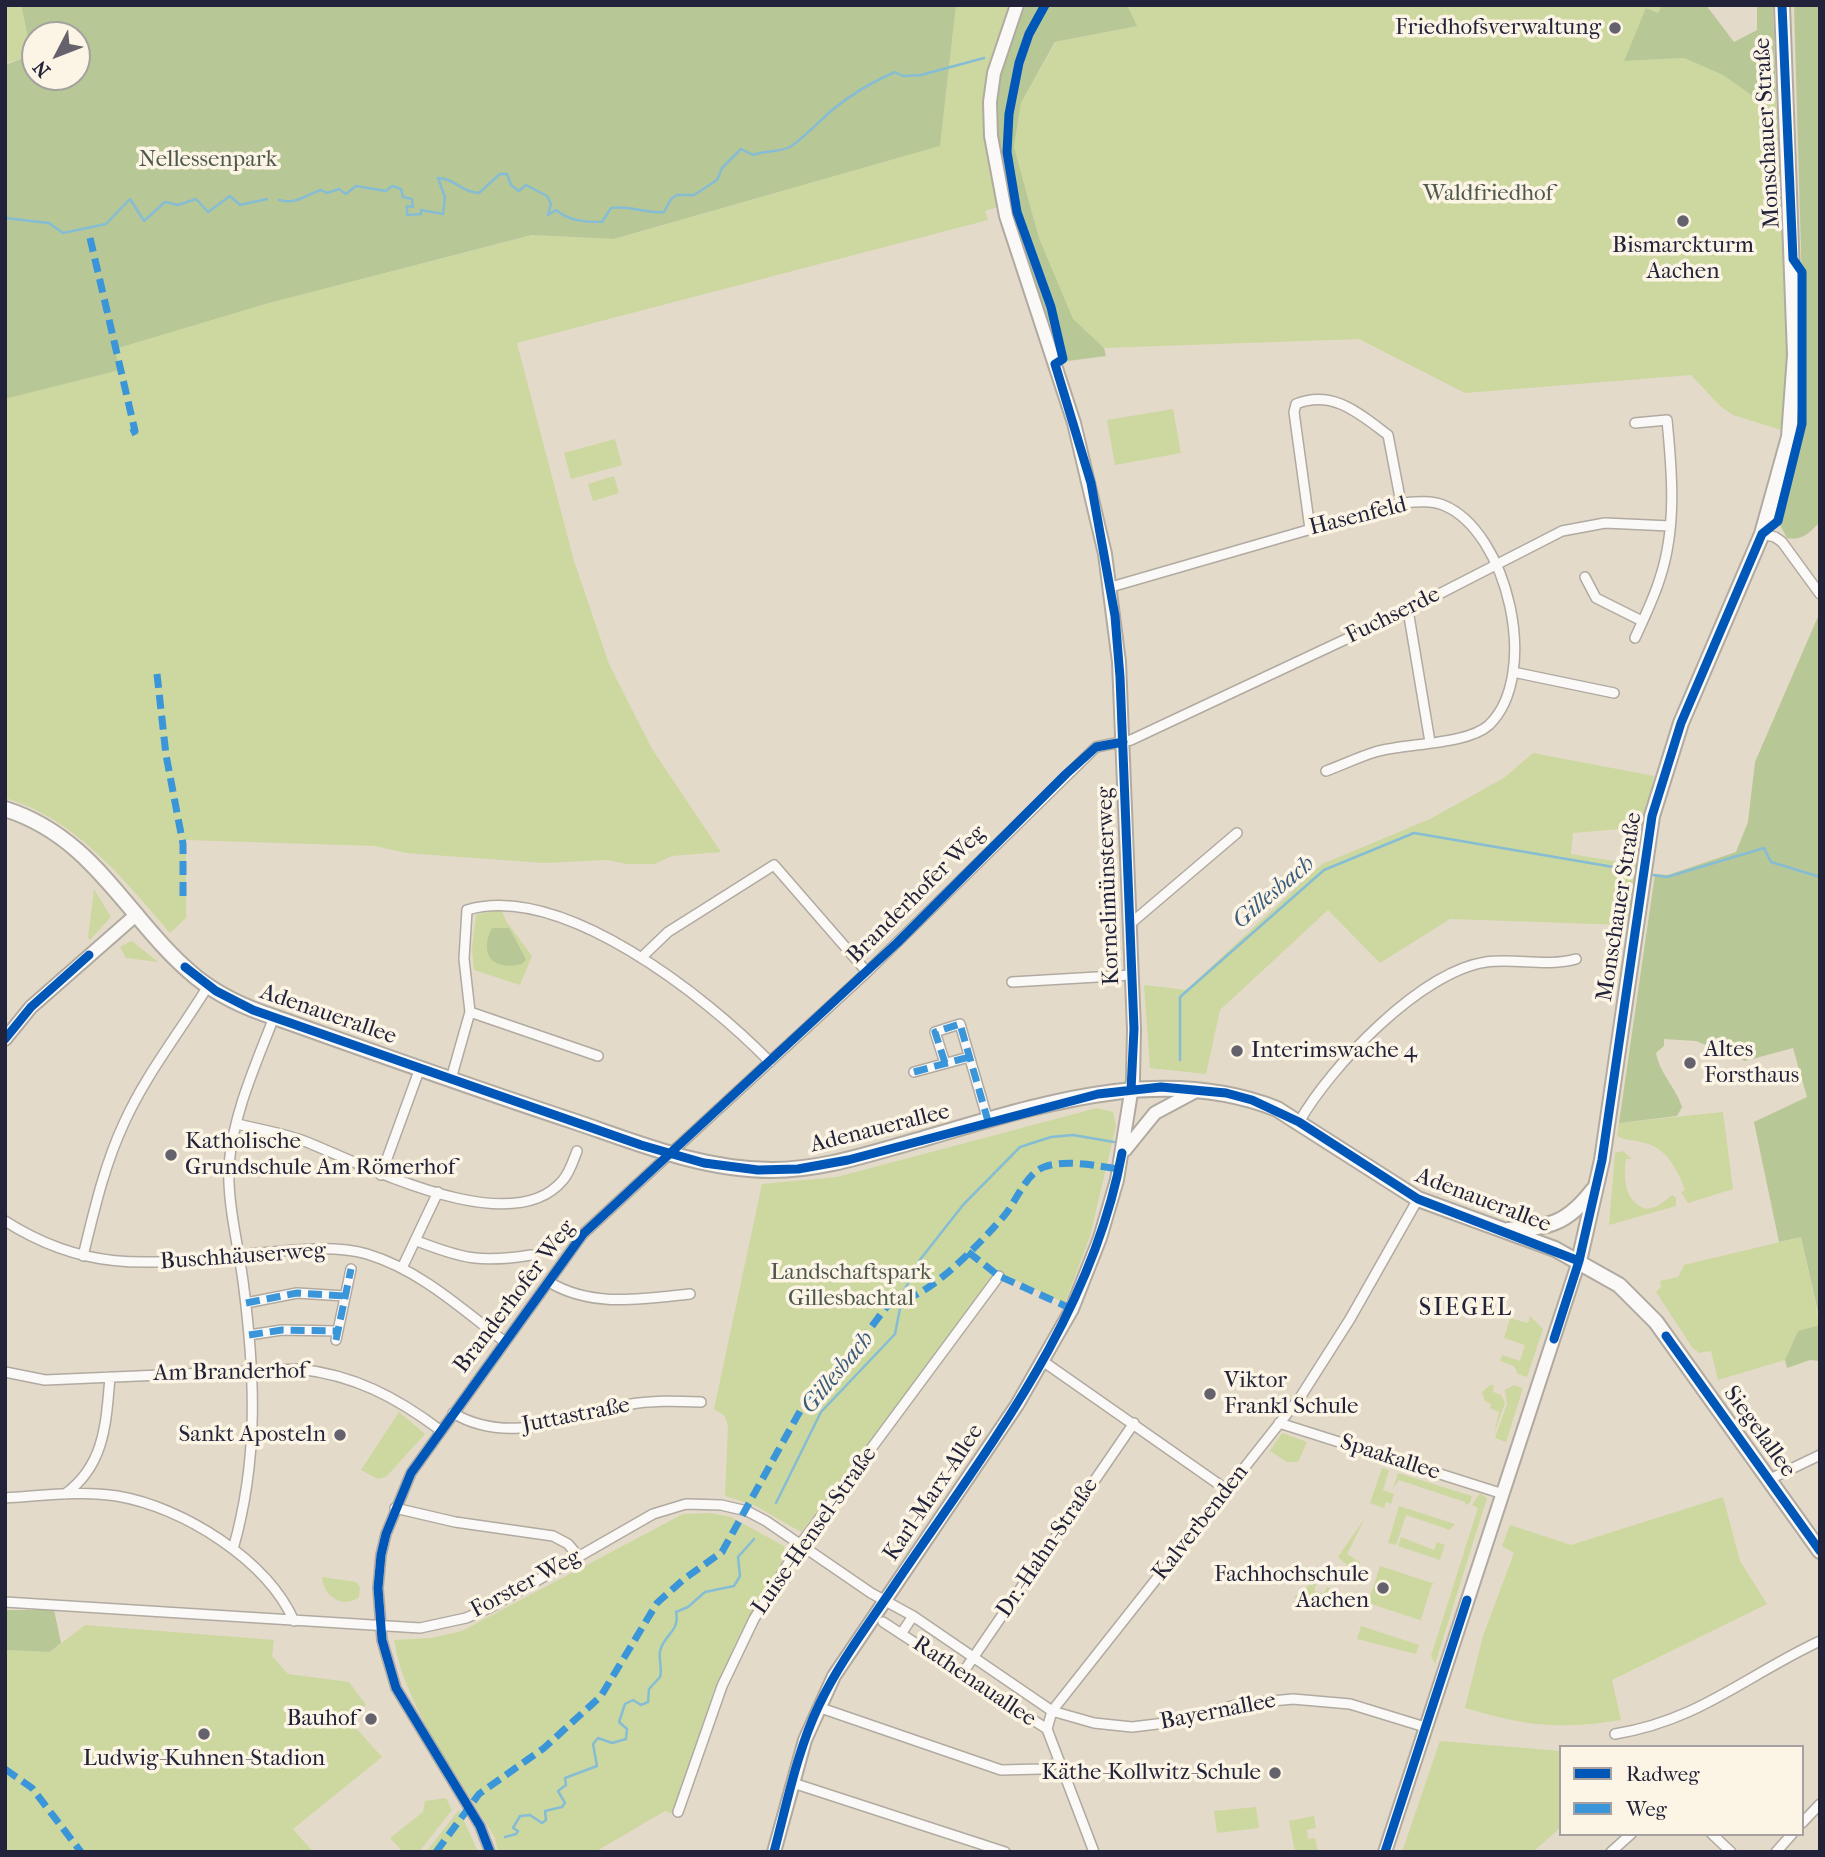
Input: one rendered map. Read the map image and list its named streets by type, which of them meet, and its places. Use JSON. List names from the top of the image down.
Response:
{
  "streets": {
    "main road": ["Monschauer Straße", "Adenauerallee", "Siegelallee"],
    "street": [
      "Hasenfeld",
      "Fuchserde",
      "Kornelimünsterweg",
      "Branderhofer Weg",
      "Buschhäuserweg",
      "Am Branderhof",
      "Juttastraße",
      "Spaakallee",
      "Karl-Marx-Allee",
      "Kalverbenden",
      "Luise-Hensel-Straße",
      "Dr.-Hahn-Straße",
      "Forster Weg",
      "Rathenauallee",
      "Bayernallee"
    ]
  },
  "crossings": [
    ["Monschauer Straße", "Adenauerallee"],
    ["Monschauer Straße", "Siegelallee"],
    ["Hasenfeld", "Fuchserde"],
    ["Hasenfeld", "Kornelimünsterweg"],
    ["Fuchserde", "Kornelimünsterweg"],
    ["Fuchserde", "Branderhofer Weg"],
    ["Kornelimünsterweg", "Branderhofer Weg"],
    ["Kornelimünsterweg", "Adenauerallee"],
    ["Kornelimünsterweg", "Karl-Marx-Allee"],
    ["Branderhofer Weg", "Adenauerallee"],
    ["Branderhofer Weg", "Buschhäuserweg"],
    ["Branderhofer Weg", "Am Branderhof"],
    ["Branderhofer Weg", "Juttastraße"],
    ["Branderhofer Weg", "Forster Weg"],
    ["Adenauerallee", "Siegelallee"],
    ["Adenauerallee", "Karl-Marx-Allee"],
    ["Adenauerallee", "Kalverbenden"],
    ["Spaakallee", "Kalverbenden"],
    ["Karl-Marx-Allee", "Forster Weg"],
    ["Karl-Marx-Allee", "Rathenauallee"],
    ["Kalverbenden", "Rathenauallee"],
    ["Kalverbenden", "Bayernallee"],
    ["Luise-Hensel-Straße", "Forster Weg"],
    ["Dr.-Hahn-Straße", "Rathenauallee"],
    ["Forster Weg", "Rathenauallee"],
    ["Rathenauallee", "Bayernallee"]
  ],
  "districts": ["SIEGEL"],
  "water": ["Gillesbach"],
  "parks": ["Nellessenpark", "Waldfriedhof", "Landschaftspark Gillesbachtal"],
  "places": [
    "Friedhofsverwaltung",
    "Bismarckturm Aachen",
    "Interimswache 4",
    "Altes Forsthaus",
    "Katholische Grundschule Am Römerhof",
    "Viktor Frankl Schule",
    "Sankt Aposteln",
    "Fachhochschule Aachen",
    "Bauhof",
    "Ludwig-Kuhnen-Stadion",
    "Käthe-Kollwitz-Schule"
  ],
  "legend": ["Radweg", "Weg"],
  "north": "bottom left"
}
